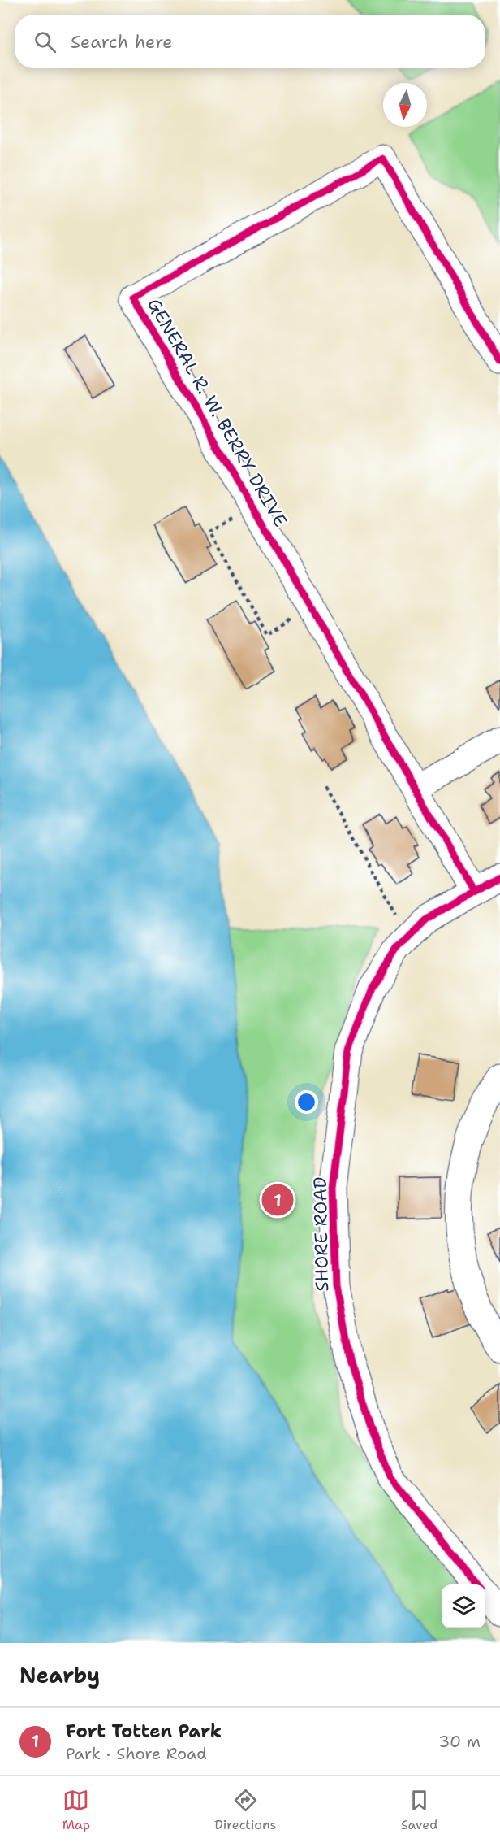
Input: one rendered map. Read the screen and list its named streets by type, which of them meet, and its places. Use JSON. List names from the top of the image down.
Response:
{
  "streets": {
    "street": ["GENERAL R. W. BERRY DRIVE", "SHORE ROAD"]
  },
  "crossings": [
    ["GENERAL R. W. BERRY DRIVE", "SHORE ROAD"]
  ],
  "north": "bottom",
  "page": {
    "search": "Search here",
    "pins": "1",
    "heading": "Nearby",
    "list": [
      {
        "mark": "1",
        "name": "Fort Totten Park",
        "note": "Park · Shore Road",
        "value": "30 m"
      }
    ],
    "nav": ["Map", "Directions", "Saved"]
  }
}
